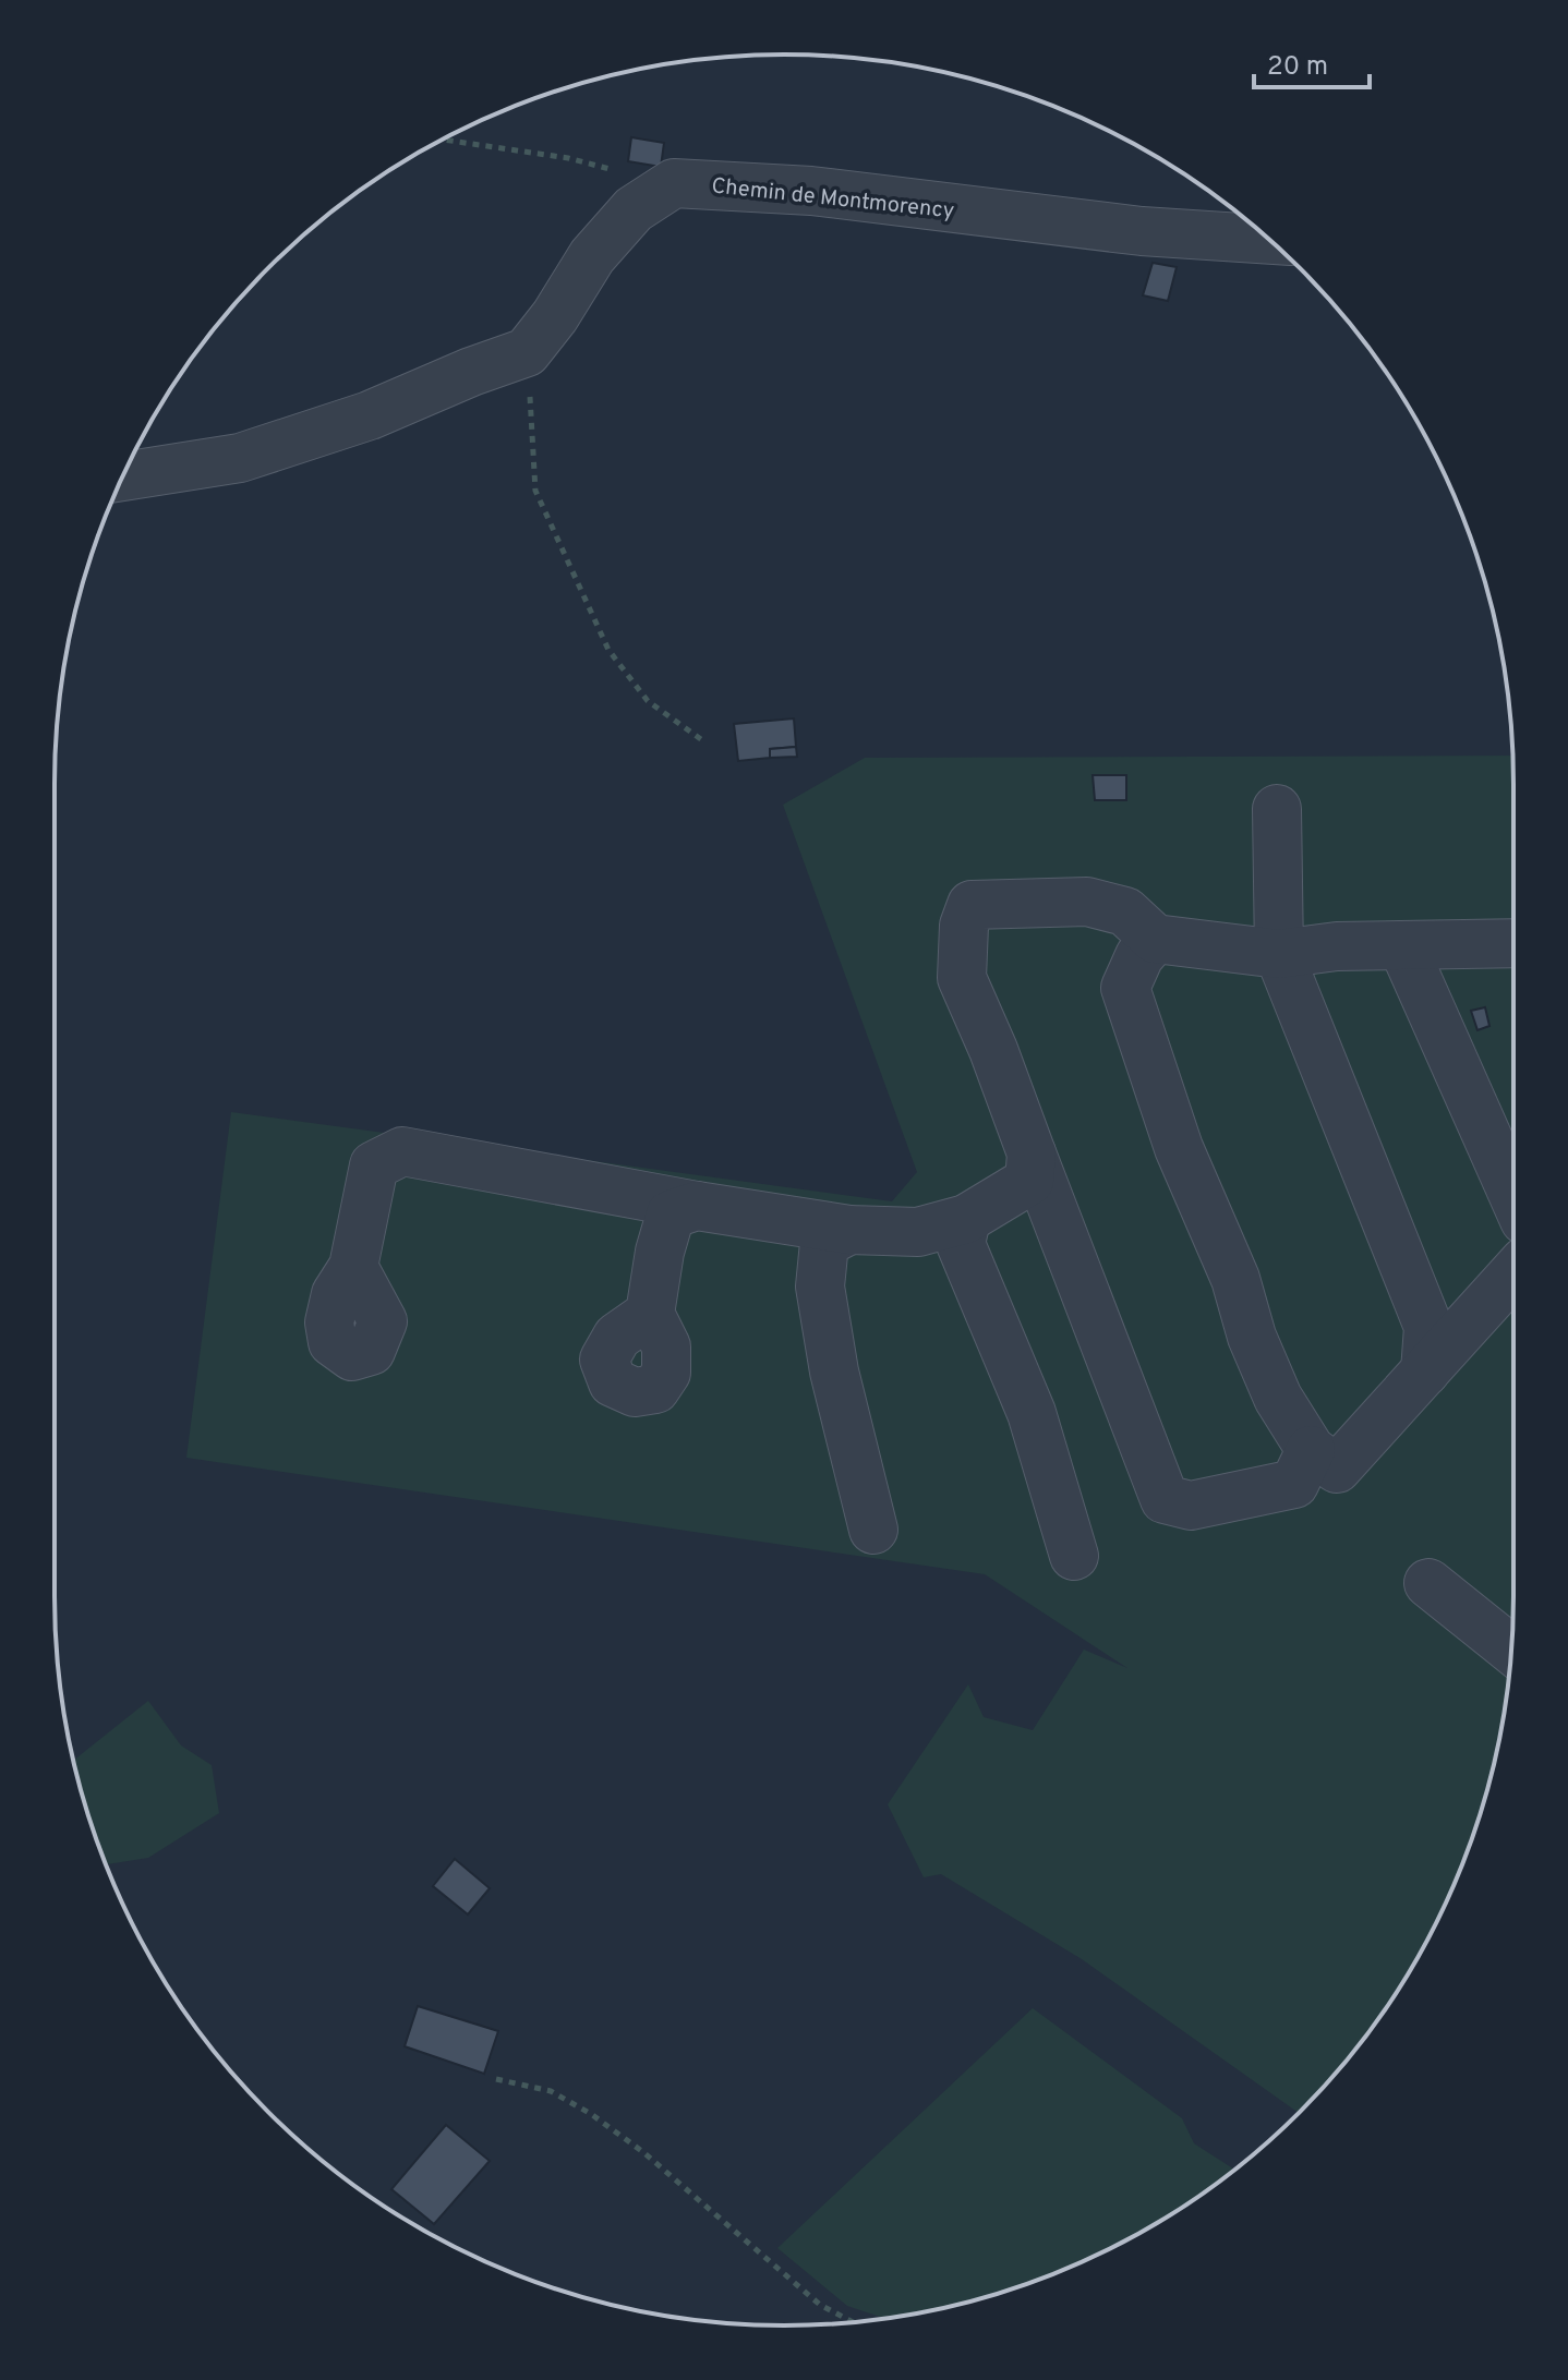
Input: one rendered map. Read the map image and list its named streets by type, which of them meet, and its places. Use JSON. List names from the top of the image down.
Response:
{
  "streets": {
    "street": ["Chemin de Montmorency"]
  },
  "scale_bar": "20 m"
}
